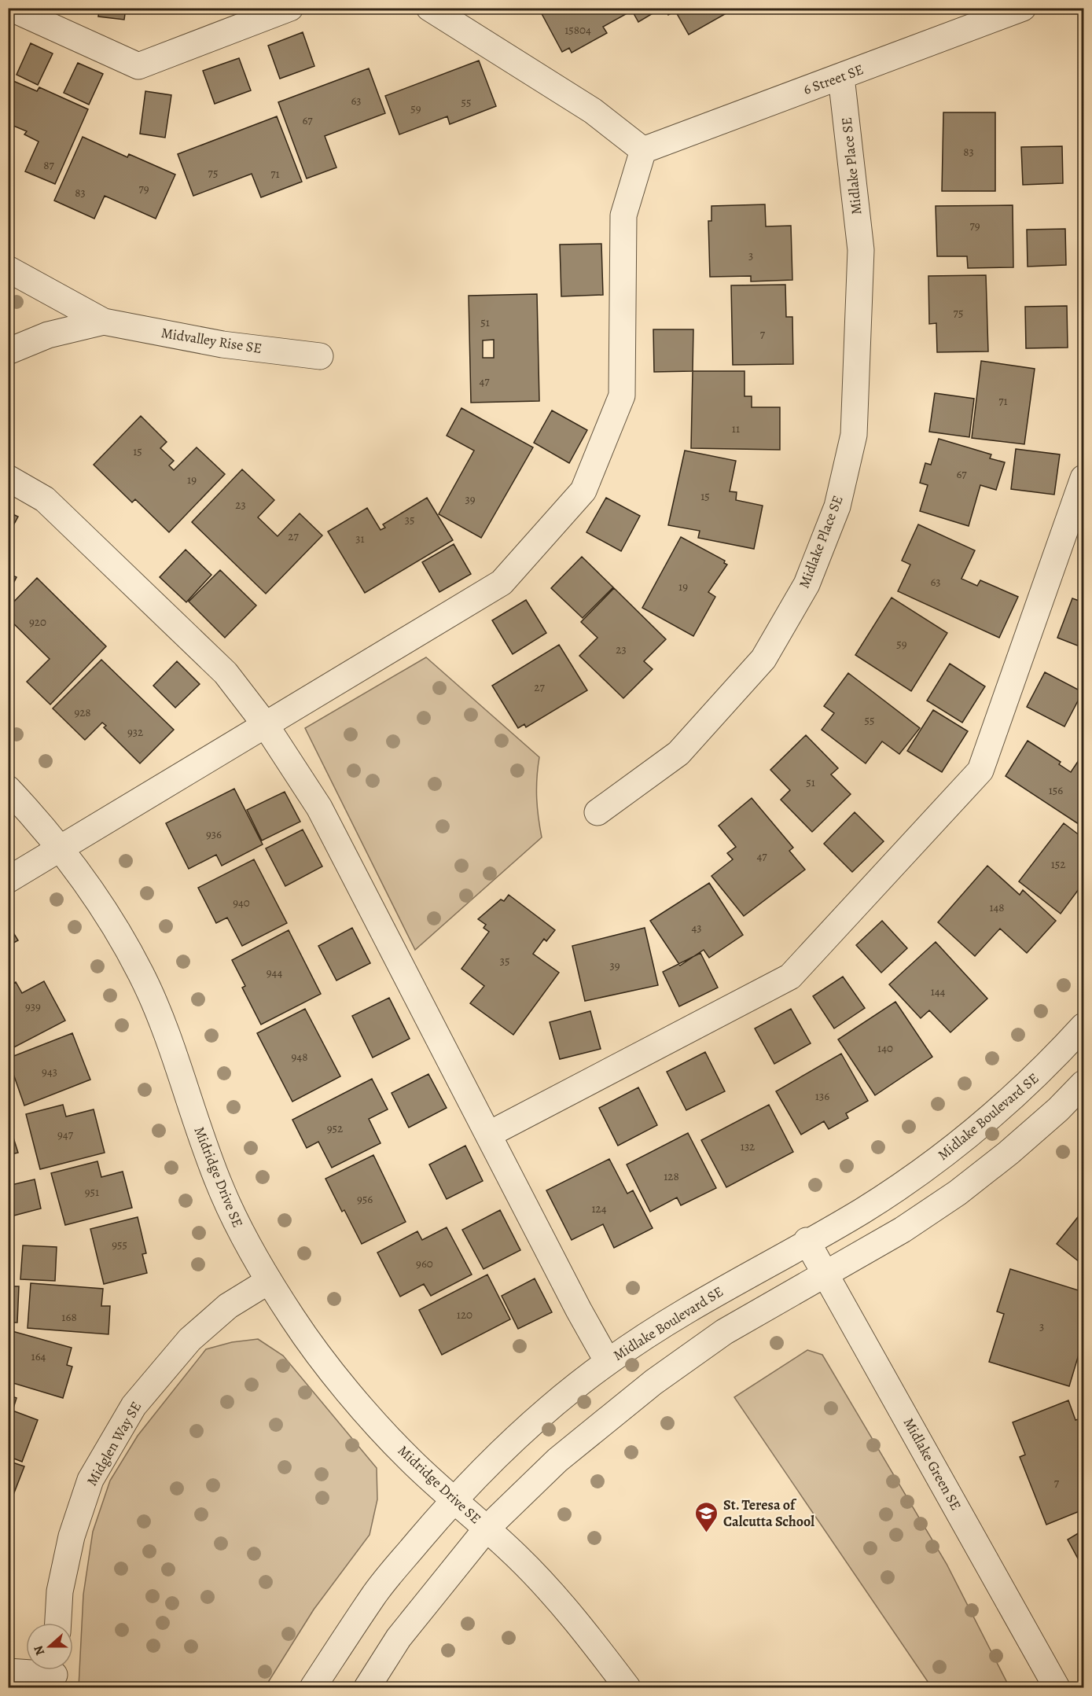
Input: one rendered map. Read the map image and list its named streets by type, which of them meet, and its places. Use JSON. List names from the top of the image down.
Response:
{
  "streets": {
    "street": [
      "6 Street SE",
      "Midlake Place SE",
      "Midvalley Rise SE",
      "Midlake Boulevard SE",
      "Midridge Drive SE",
      "Midglen Way SE",
      "Midlake Green SE"
    ]
  },
  "crossings": [
    ["6 Street SE", "Midlake Place SE"],
    ["Midlake Boulevard SE", "Midridge Drive SE"],
    ["Midlake Boulevard SE", "Midlake Green SE"],
    ["Midridge Drive SE", "Midglen Way SE"]
  ],
  "places": {
    "school or university": ["St. Teresa of Calcutta School"]
  },
  "house_numbers": [
    "15804",
    "63",
    "55",
    "59",
    "67",
    "83",
    "87",
    "75",
    "71",
    "79",
    "83",
    "79",
    "3",
    "75",
    "51",
    "7",
    "47",
    "71",
    "11",
    "15",
    "67",
    "19",
    "15",
    "39",
    "23",
    "35",
    "27",
    "31",
    "63",
    "19",
    "920",
    "59",
    "23",
    "27",
    "928",
    "55",
    "932",
    "51",
    "156",
    "936",
    "47",
    "152",
    "940",
    "148",
    "43",
    "35",
    "39",
    "944",
    "144",
    "939",
    "140",
    "948",
    "943",
    "136",
    "952",
    "947",
    "132",
    "128",
    "951",
    "956",
    "124",
    "955",
    "960",
    "120",
    "168",
    "3",
    "164",
    "7"
  ],
  "north": "left"
}
